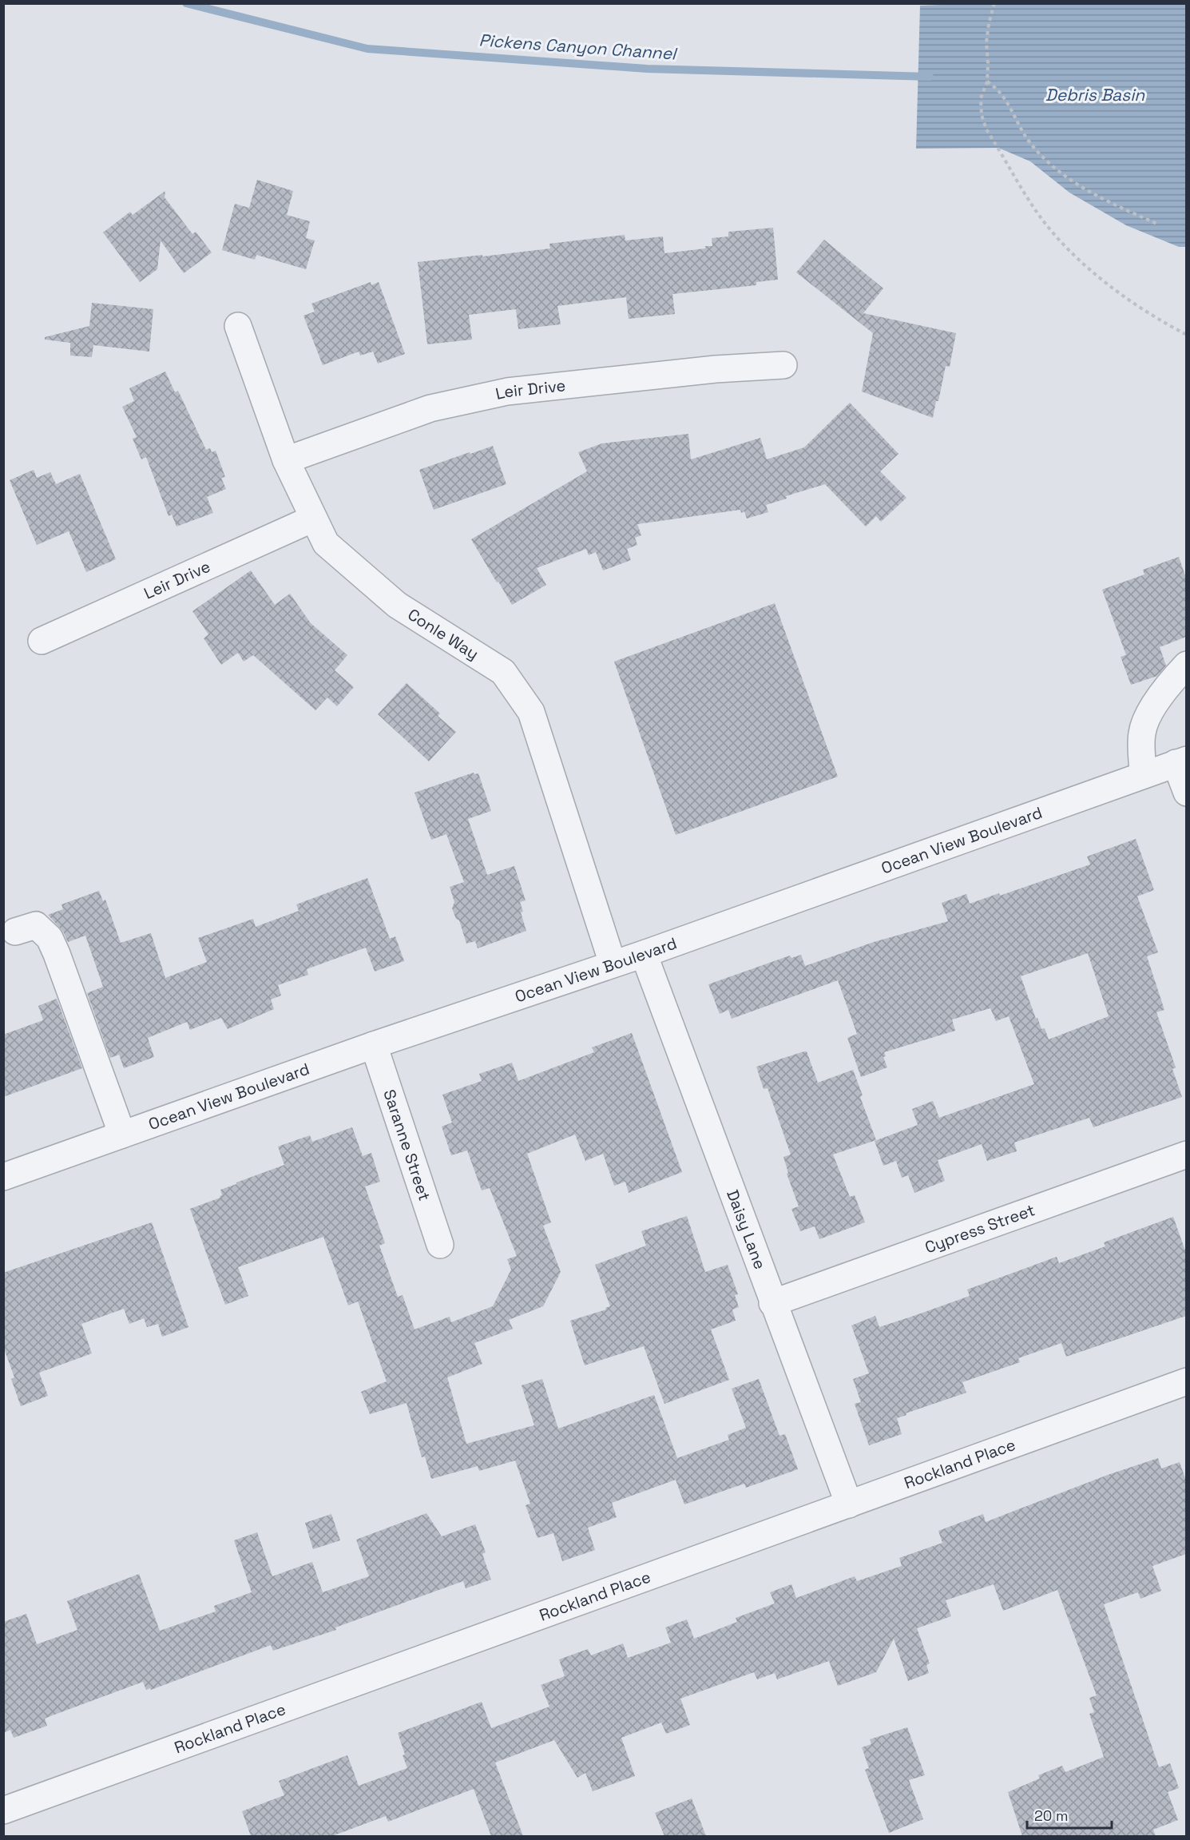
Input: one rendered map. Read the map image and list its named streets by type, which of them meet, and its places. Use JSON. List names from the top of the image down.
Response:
{
  "streets": {
    "street": [
      "Leir Drive",
      "Conle Way",
      "Ocean View Boulevard",
      "Saranne Street",
      "Cypress Street",
      "Daisy Lane",
      "Rockland Place"
    ]
  },
  "crossings": [
    ["Leir Drive", "Conle Way"],
    ["Conle Way", "Ocean View Boulevard"],
    ["Ocean View Boulevard", "Saranne Street"],
    ["Ocean View Boulevard", "Daisy Lane"],
    ["Cypress Street", "Daisy Lane"],
    ["Daisy Lane", "Rockland Place"]
  ],
  "water": ["Pickens Canyon Channel", "Debris Basin"],
  "scale_bar": "20 m"
}
